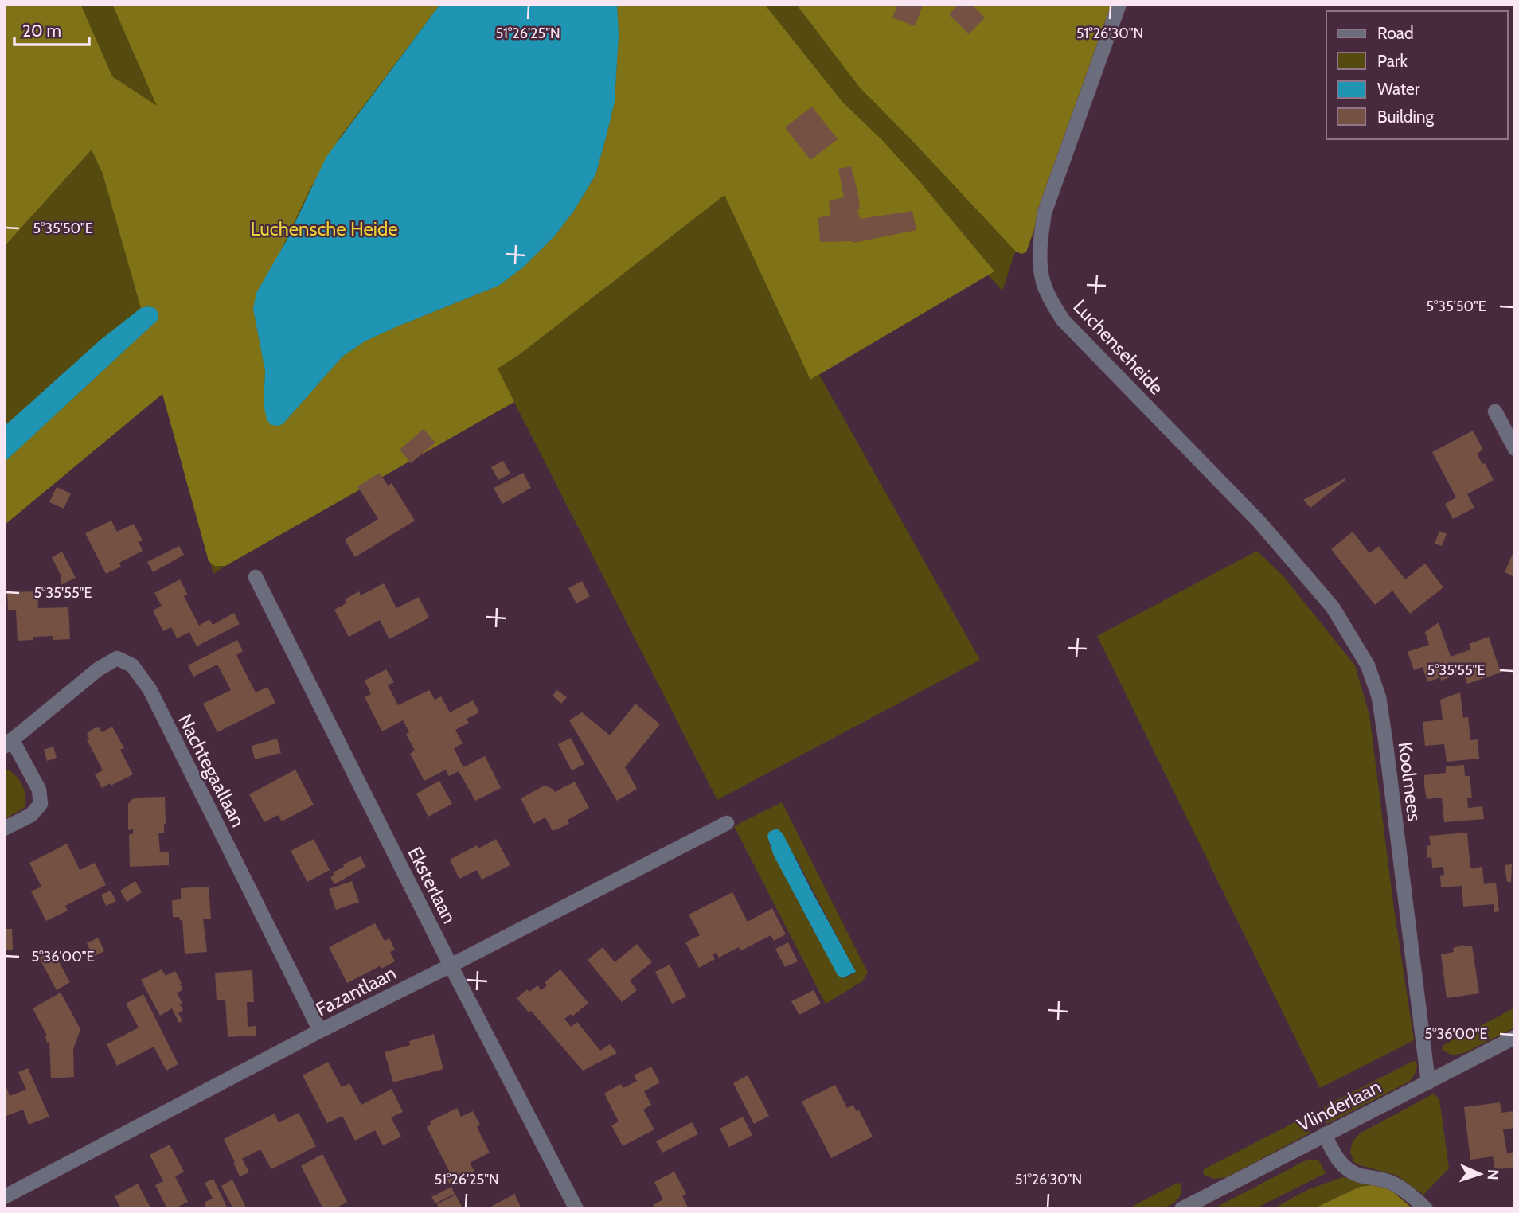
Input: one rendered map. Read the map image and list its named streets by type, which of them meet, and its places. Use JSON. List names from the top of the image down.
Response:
{
  "streets": {
    "street": [
      "Luchenseheide",
      "Nachtegaallaan",
      "Koolmees",
      "Eksterlaan",
      "Fazantlaan",
      "Vlinderlaan"
    ]
  },
  "crossings": [
    ["Luchenseheide", "Koolmees"],
    ["Nachtegaallaan", "Fazantlaan"],
    ["Koolmees", "Vlinderlaan"],
    ["Eksterlaan", "Fazantlaan"]
  ],
  "parks": ["Luchensche Heide"],
  "legend": [
    "Road",
    "Park",
    "Water",
    "Building"
  ],
  "scale_bar": "20 m",
  "north": "right",
  "coordinates": [
    "51°26'25\"N",
    "51°26'30\"N",
    "5°35'50\"E",
    "5°35'55\"E",
    "5°36'00\"E"
  ]
}
